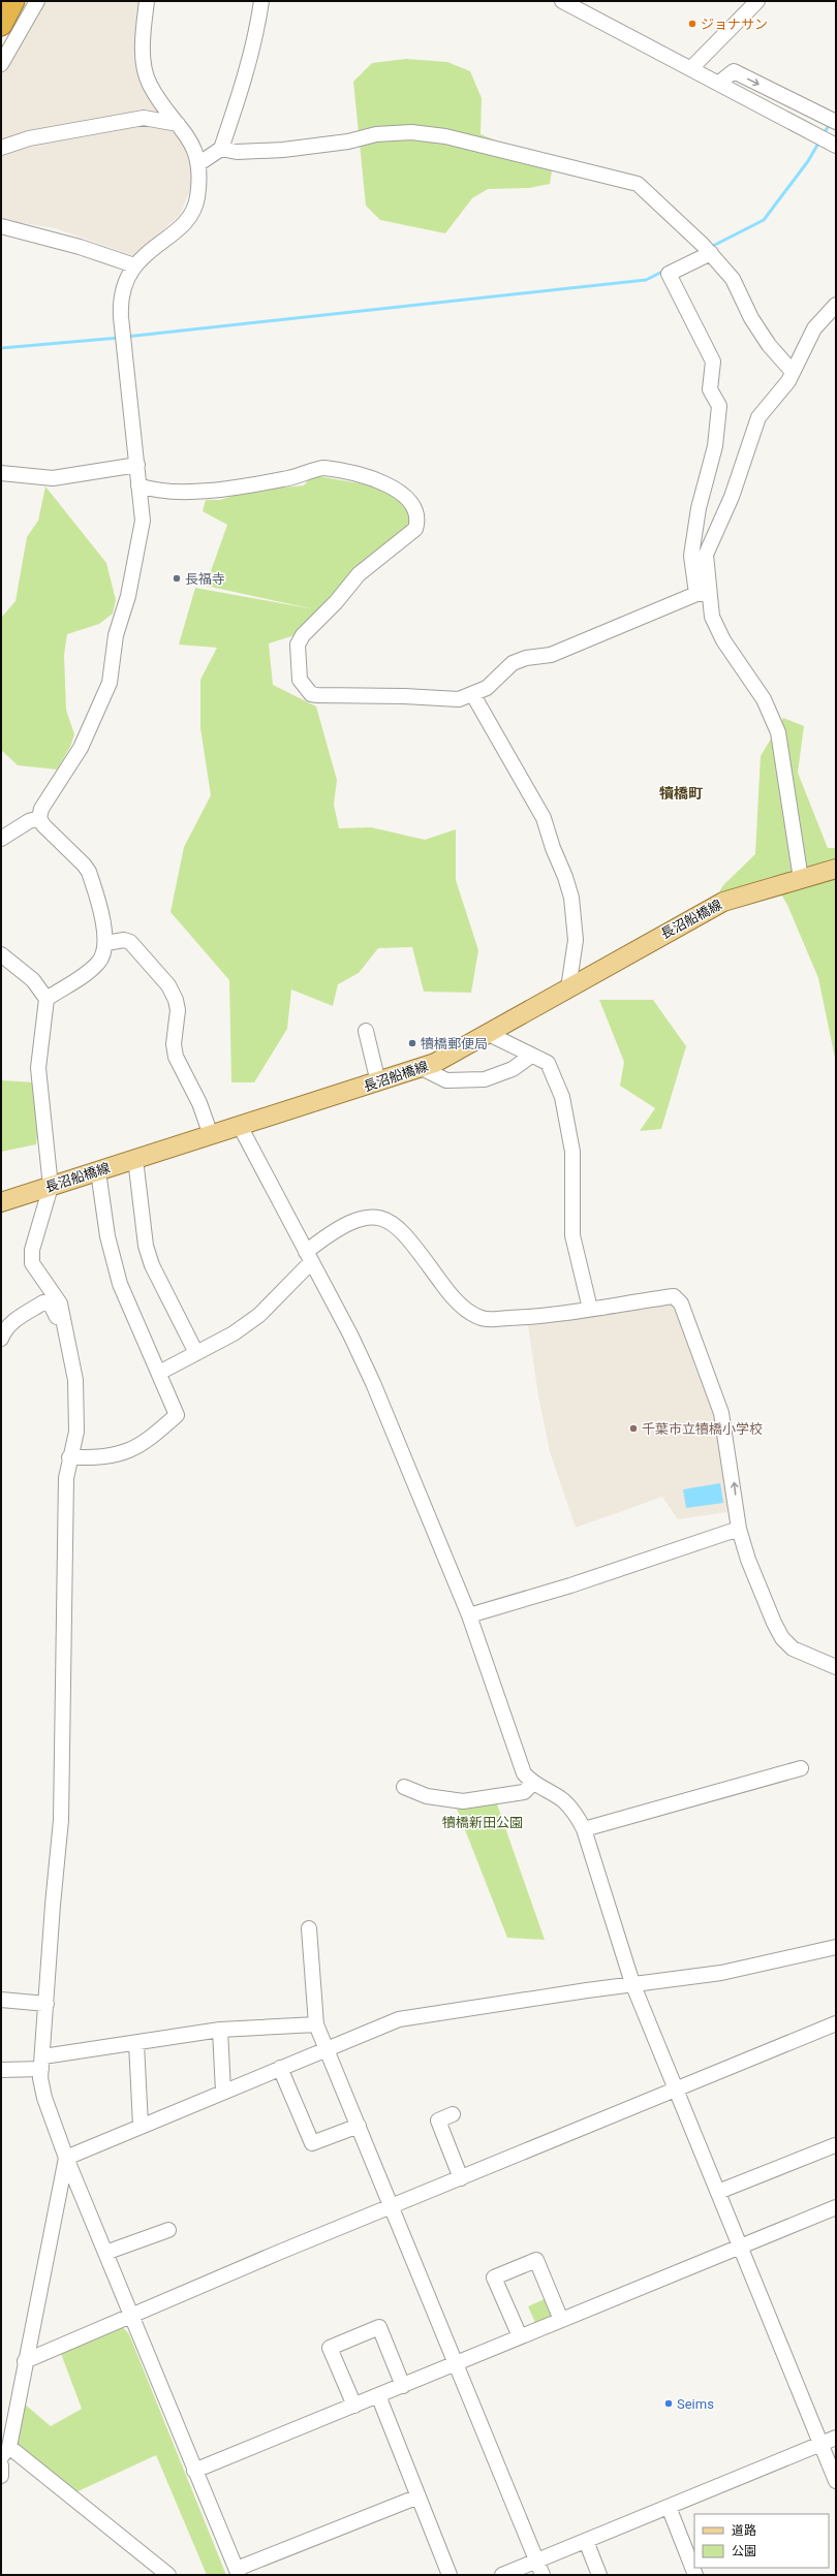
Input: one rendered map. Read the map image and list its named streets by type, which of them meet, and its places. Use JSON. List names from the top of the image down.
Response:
{
  "streets": {
    "main road": ["長沼船橋線"]
  },
  "districts": ["犢橋町"],
  "parks": ["犢橋新田公園"],
  "places": [
    "ジョナサン",
    "長福寺",
    "犢橋郵便局",
    "千葉市立犢橋小学校",
    "Seims"
  ],
  "legend": ["道路", "公園"]
}
